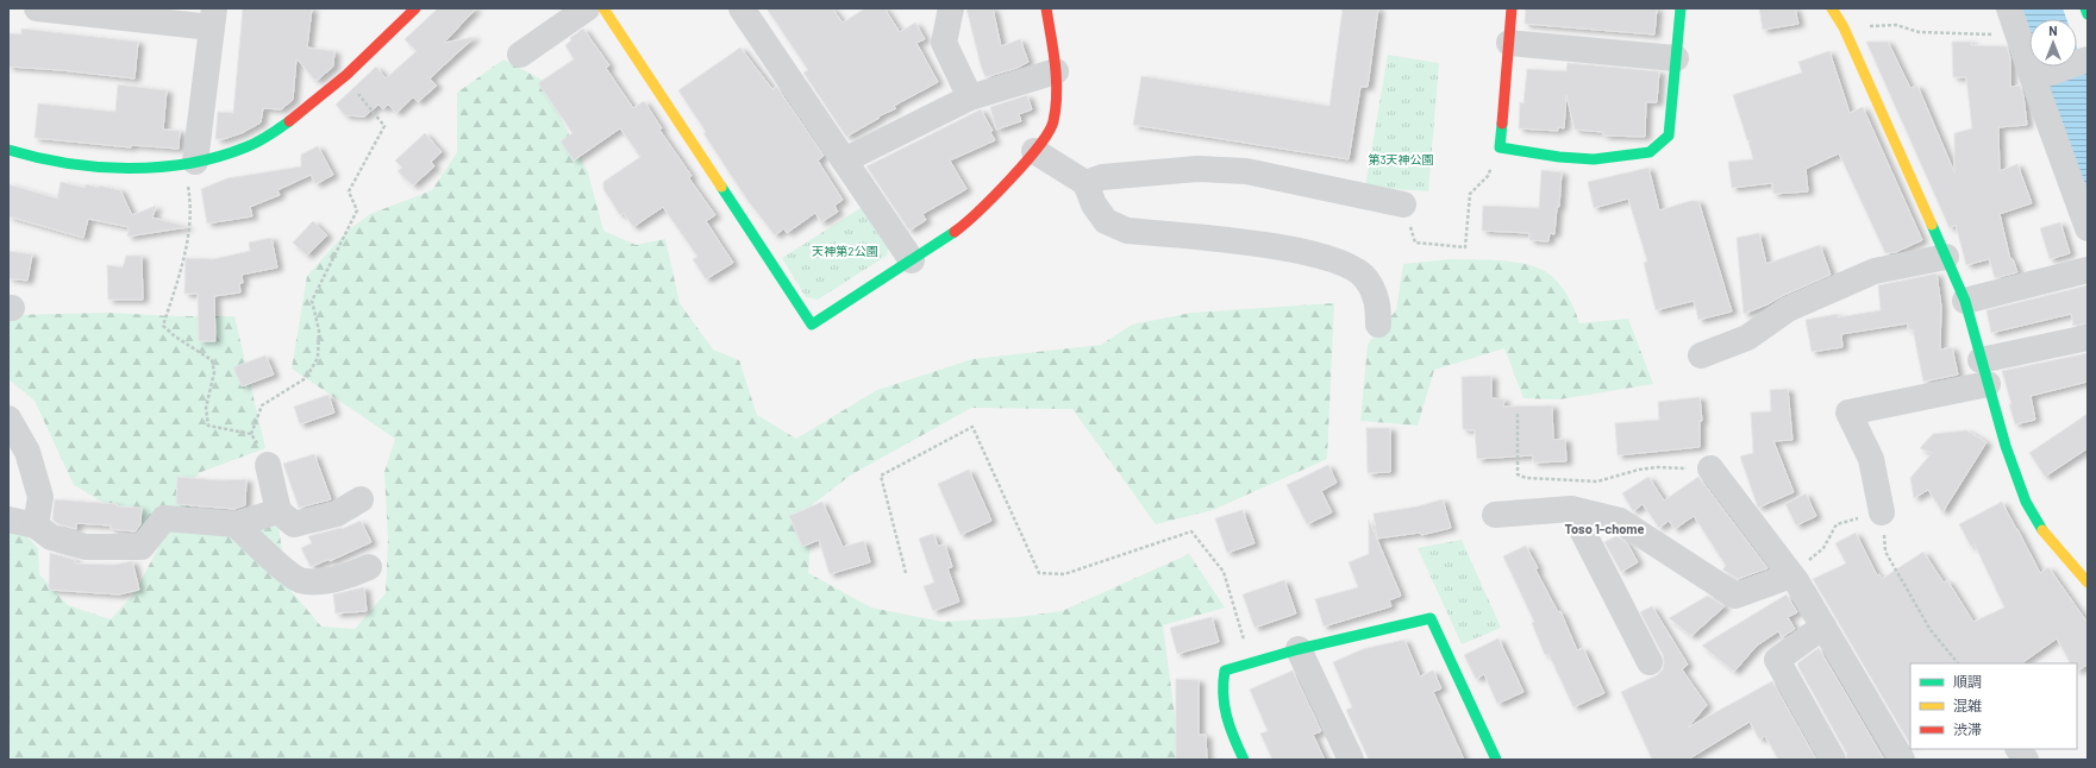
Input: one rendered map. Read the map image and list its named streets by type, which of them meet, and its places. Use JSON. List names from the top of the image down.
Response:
{
  "districts": ["Toso 1-chome"],
  "parks": ["第3天神公園", "天神第2公園"],
  "legend": ["順調", "混雑", "渋滞"],
  "north": "top"
}
